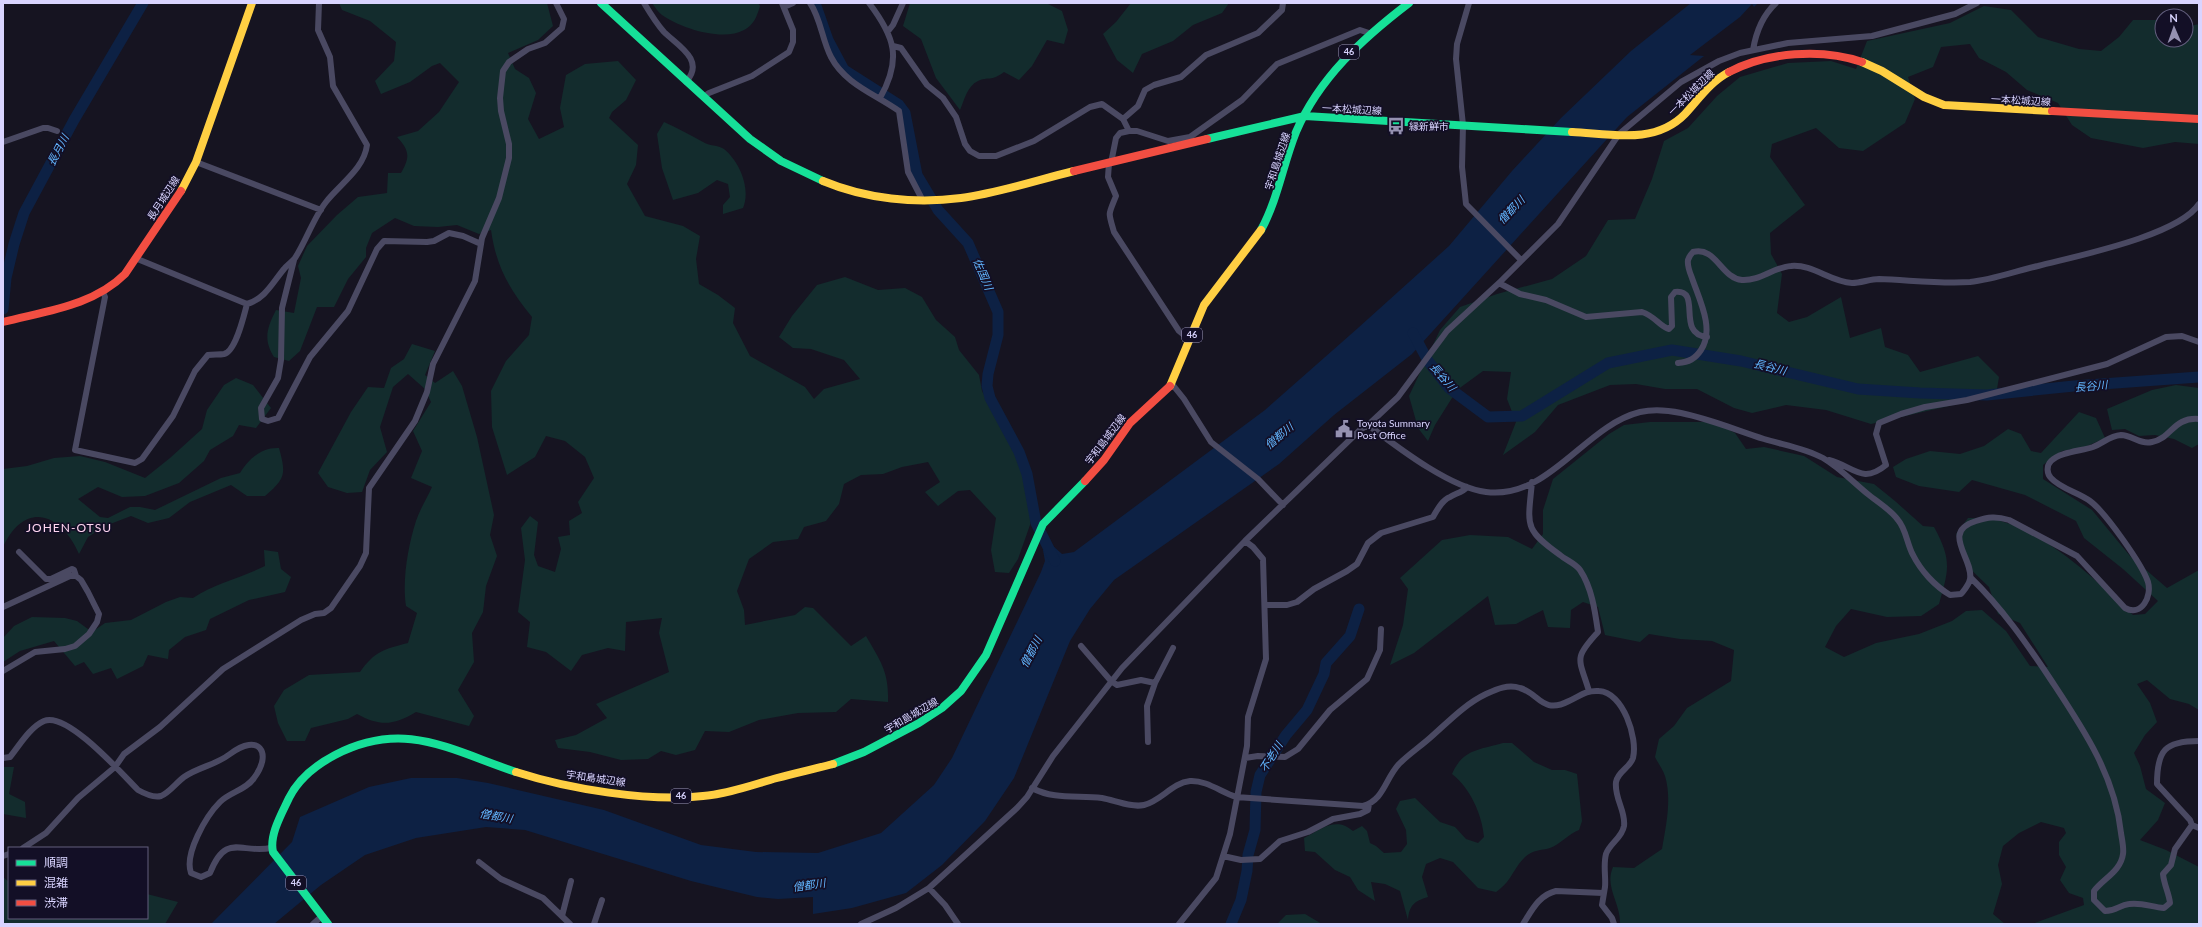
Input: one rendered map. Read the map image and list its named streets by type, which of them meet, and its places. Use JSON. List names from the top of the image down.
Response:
{
  "streets": {
    "main road": [
      "46",
      "一本松城辺線",
      "宇和島城辺線",
      "長月城辺線"
    ]
  },
  "crossings": [
    ["46", "宇和島城辺線"],
    ["一本松城辺線", "宇和島城辺線"]
  ],
  "districts": ["JOHEN-OTSU"],
  "water": [
    "長月川",
    "僧都川",
    "佐国川",
    "長谷川",
    "不老川"
  ],
  "places": {
    "bus stop": ["縁新鮮市"],
    "public building": ["Toyota Summary Post Office"]
  },
  "legend": ["順調", "混雑", "渋滞"],
  "north": "top"
}
